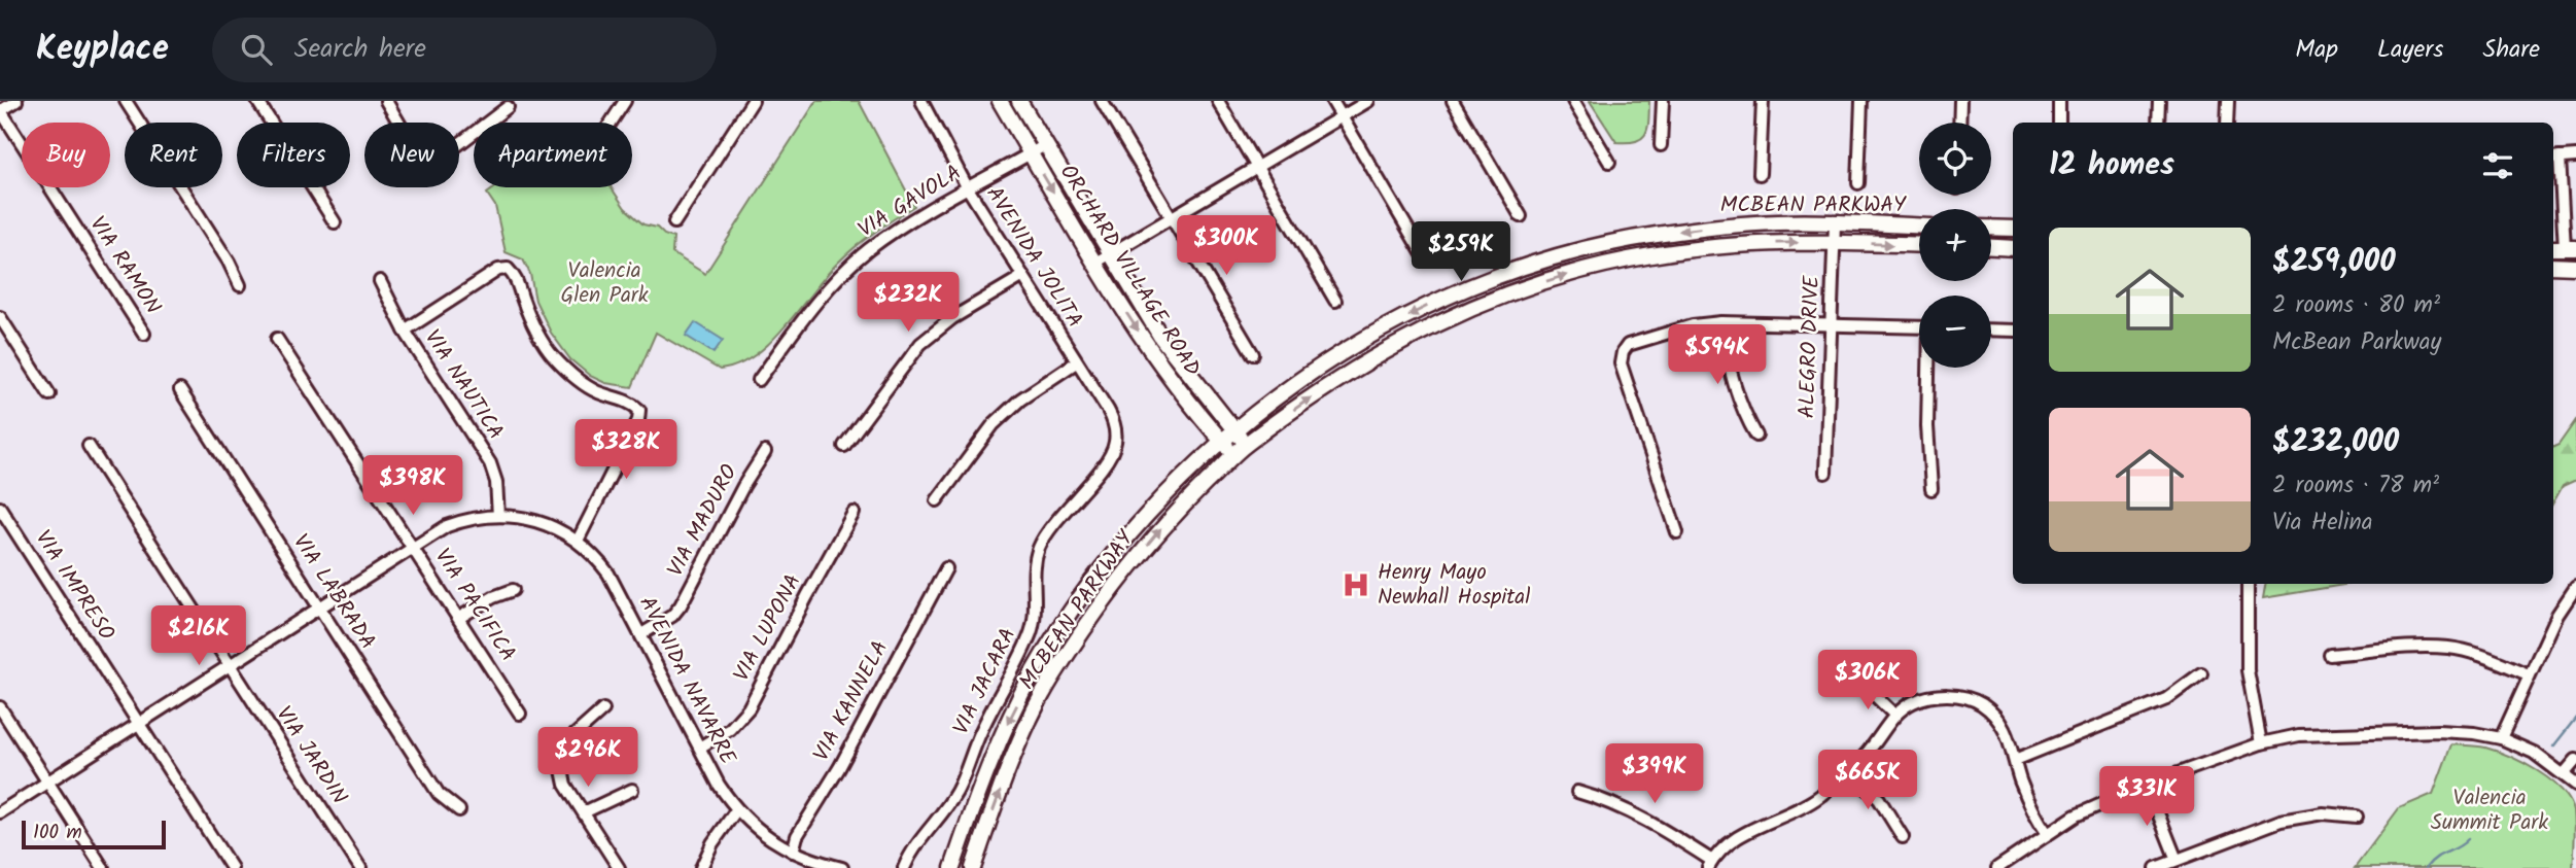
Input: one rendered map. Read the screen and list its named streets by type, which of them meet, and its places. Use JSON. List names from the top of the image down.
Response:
{
  "streets": {
    "main road": ["MCBEAN PARKWAY", "ORCHARD VILLAGE ROAD"],
    "street": [
      "VIA GAVOLA",
      "AVENIDA JOLITA",
      "VIA RAMON",
      "ALEGRO DRIVE",
      "VIA NAUTICA",
      "VIA MADURO",
      "VIA IMPRESO",
      "VIA LABRADA",
      "VIA PACIFICA",
      "VIA LUPONA",
      "AVENIDA NAVARRE",
      "VIA JACARA",
      "VIA KANNELA",
      "VIA JARDIN"
    ]
  },
  "crossings": [
    ["VIA GAVOLA", "AVENIDA JOLITA"],
    ["VIA GAVOLA", "ORCHARD VILLAGE ROAD"],
    ["MCBEAN PARKWAY", "ORCHARD VILLAGE ROAD"],
    ["MCBEAN PARKWAY", "ALEGRO DRIVE"],
    ["AVENIDA JOLITA", "VIA JACARA"],
    ["VIA NAUTICA", "AVENIDA NAVARRE"],
    ["VIA MADURO", "AVENIDA NAVARRE"],
    ["VIA IMPRESO", "AVENIDA NAVARRE"],
    ["VIA LABRADA", "AVENIDA NAVARRE"],
    ["VIA PACIFICA", "AVENIDA NAVARRE"],
    ["VIA LUPONA", "AVENIDA NAVARRE"],
    ["AVENIDA NAVARRE", "VIA KANNELA"],
    ["AVENIDA NAVARRE", "VIA JARDIN"]
  ],
  "parks": ["Valencia Glen Park", "Valencia Summit Park"],
  "places": {
    "hospital": ["Henry Mayo Newhall Hospital"]
  },
  "scale_bar": "100 m",
  "page": {
    "header": "Keyplace",
    "search": "Search here",
    "nav": ["Map", "Layers", "Share"],
    "map_buttons": ["+", "−"],
    "chip": [
      "Buy",
      "Rent",
      "Filters",
      "New",
      "Apartment"
    ],
    "heading": "12 homes",
    "list": [
      {
        "name": "$259,000",
        "note": "2 rooms · 80 m² · McBean Parkway"
      },
      {
        "name": "$232,000",
        "note": "2 rooms · 78 m² · Via Helina"
      }
    ],
    "price": [
      "$300K",
      "$259K",
      "$232K",
      "$594K",
      "$328K",
      "$398K",
      "$216K",
      "$306K",
      "$296K",
      "$399K",
      "$665K",
      "$331K"
    ],
    "scale": "100 m"
  }
}
